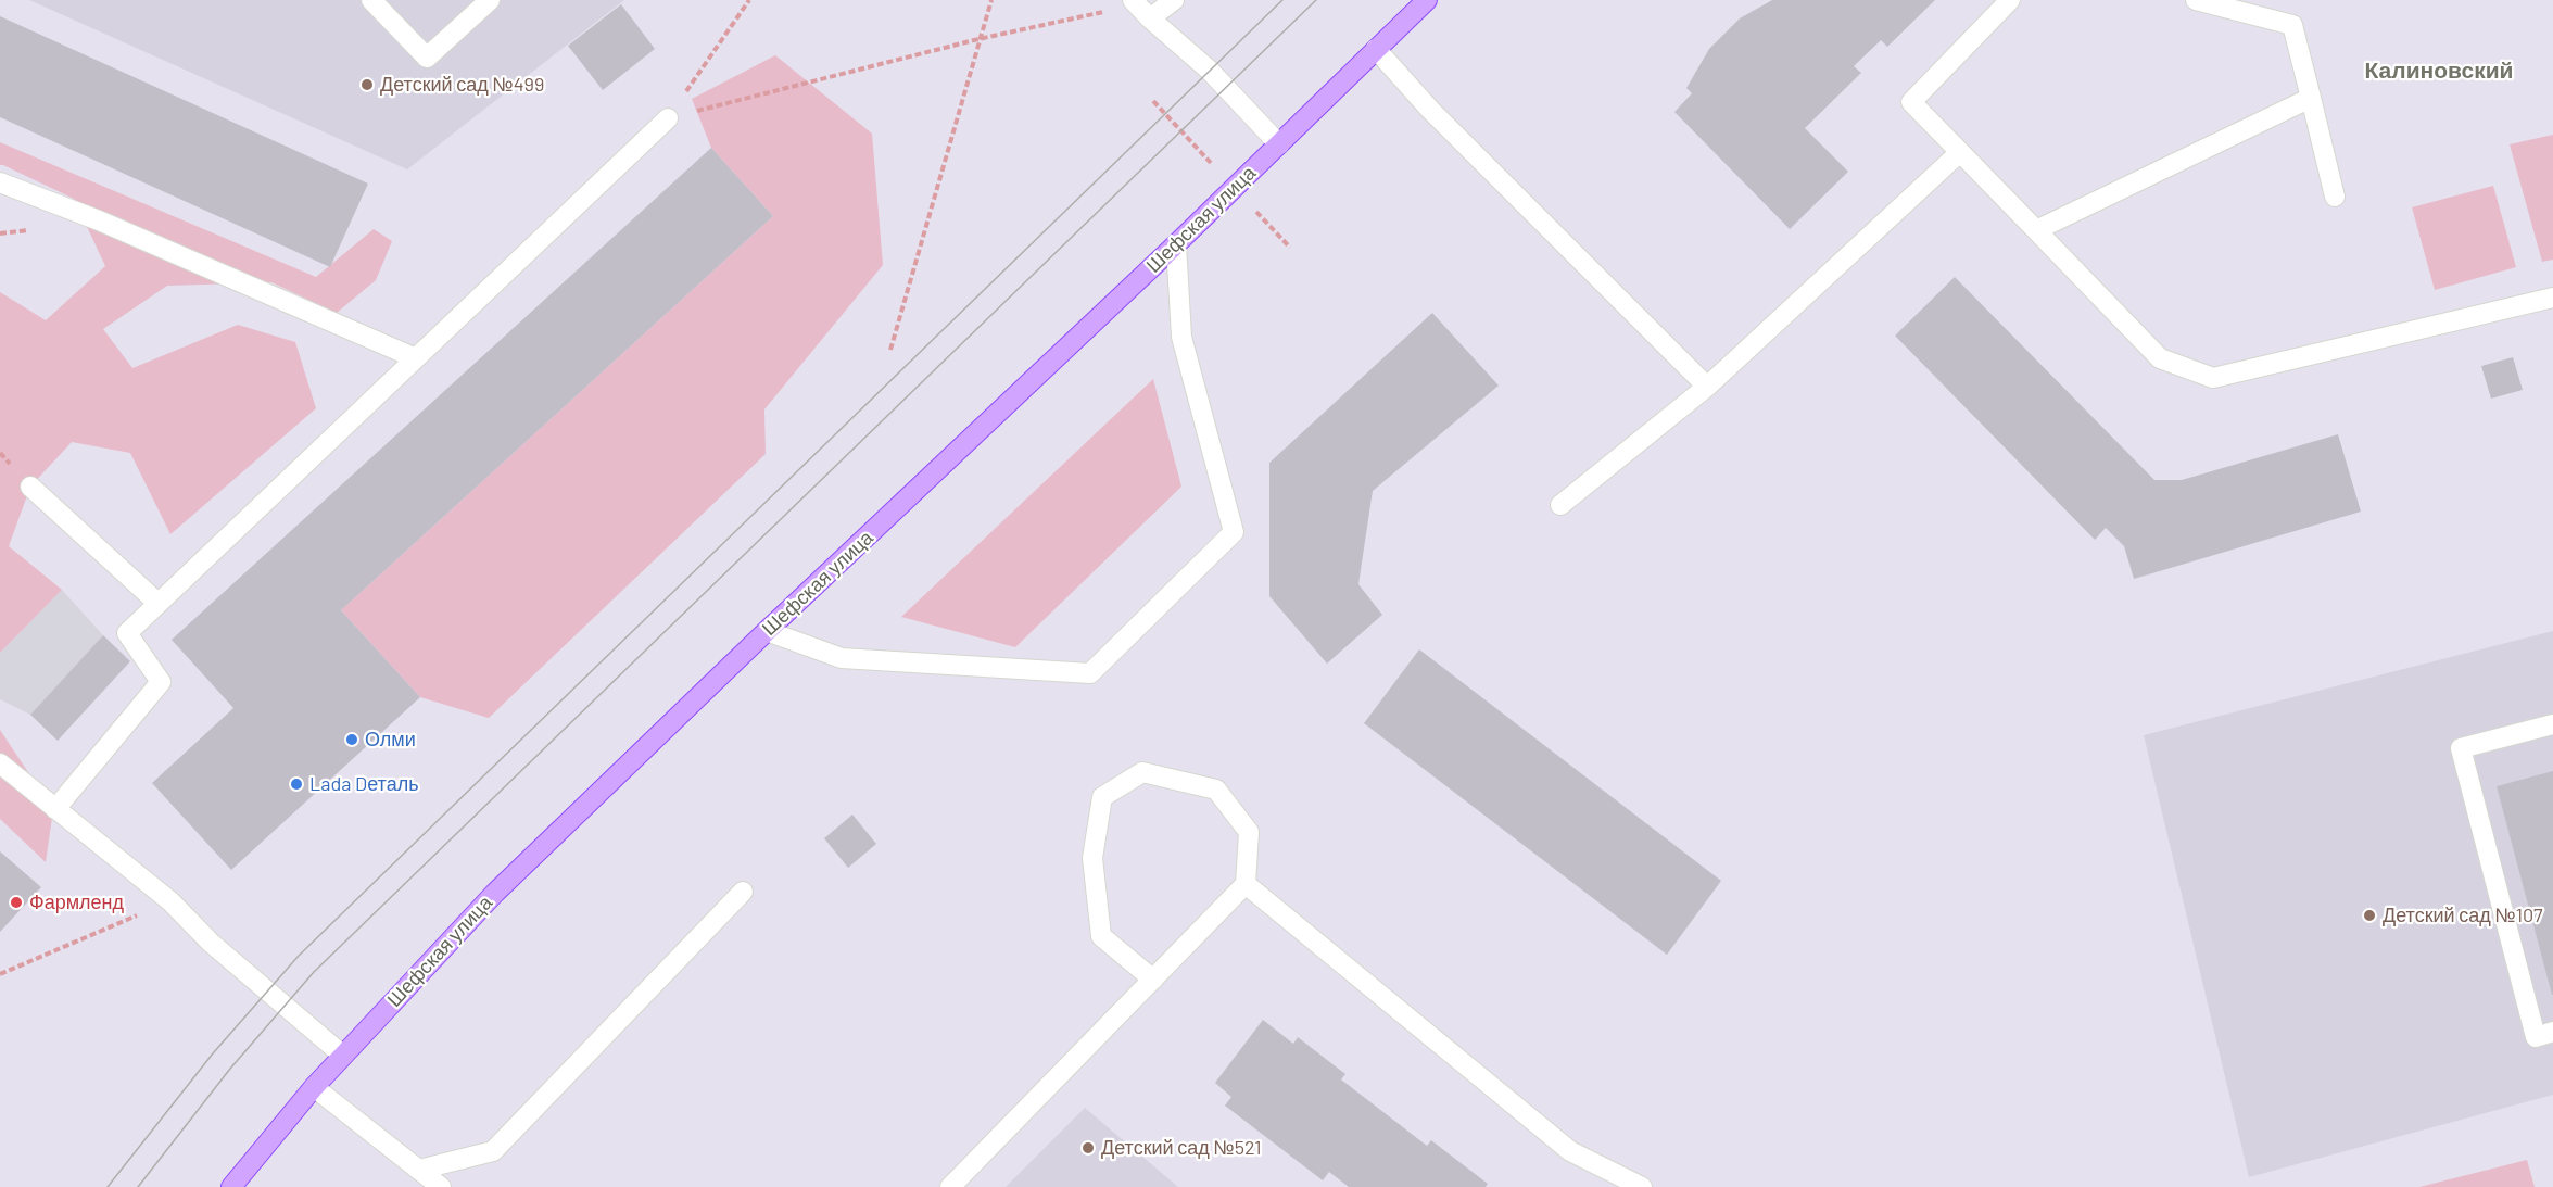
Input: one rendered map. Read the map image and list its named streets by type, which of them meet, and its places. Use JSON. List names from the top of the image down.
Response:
{
  "streets": {
    "main road": ["Шефская улица"]
  },
  "districts": ["Калиновский"],
  "places": [
    "Детский сад №499",
    "Олми",
    "Lada Dеталь",
    "Фармленд",
    "Детский сад №107",
    "Детский сад №521"
  ]
}
